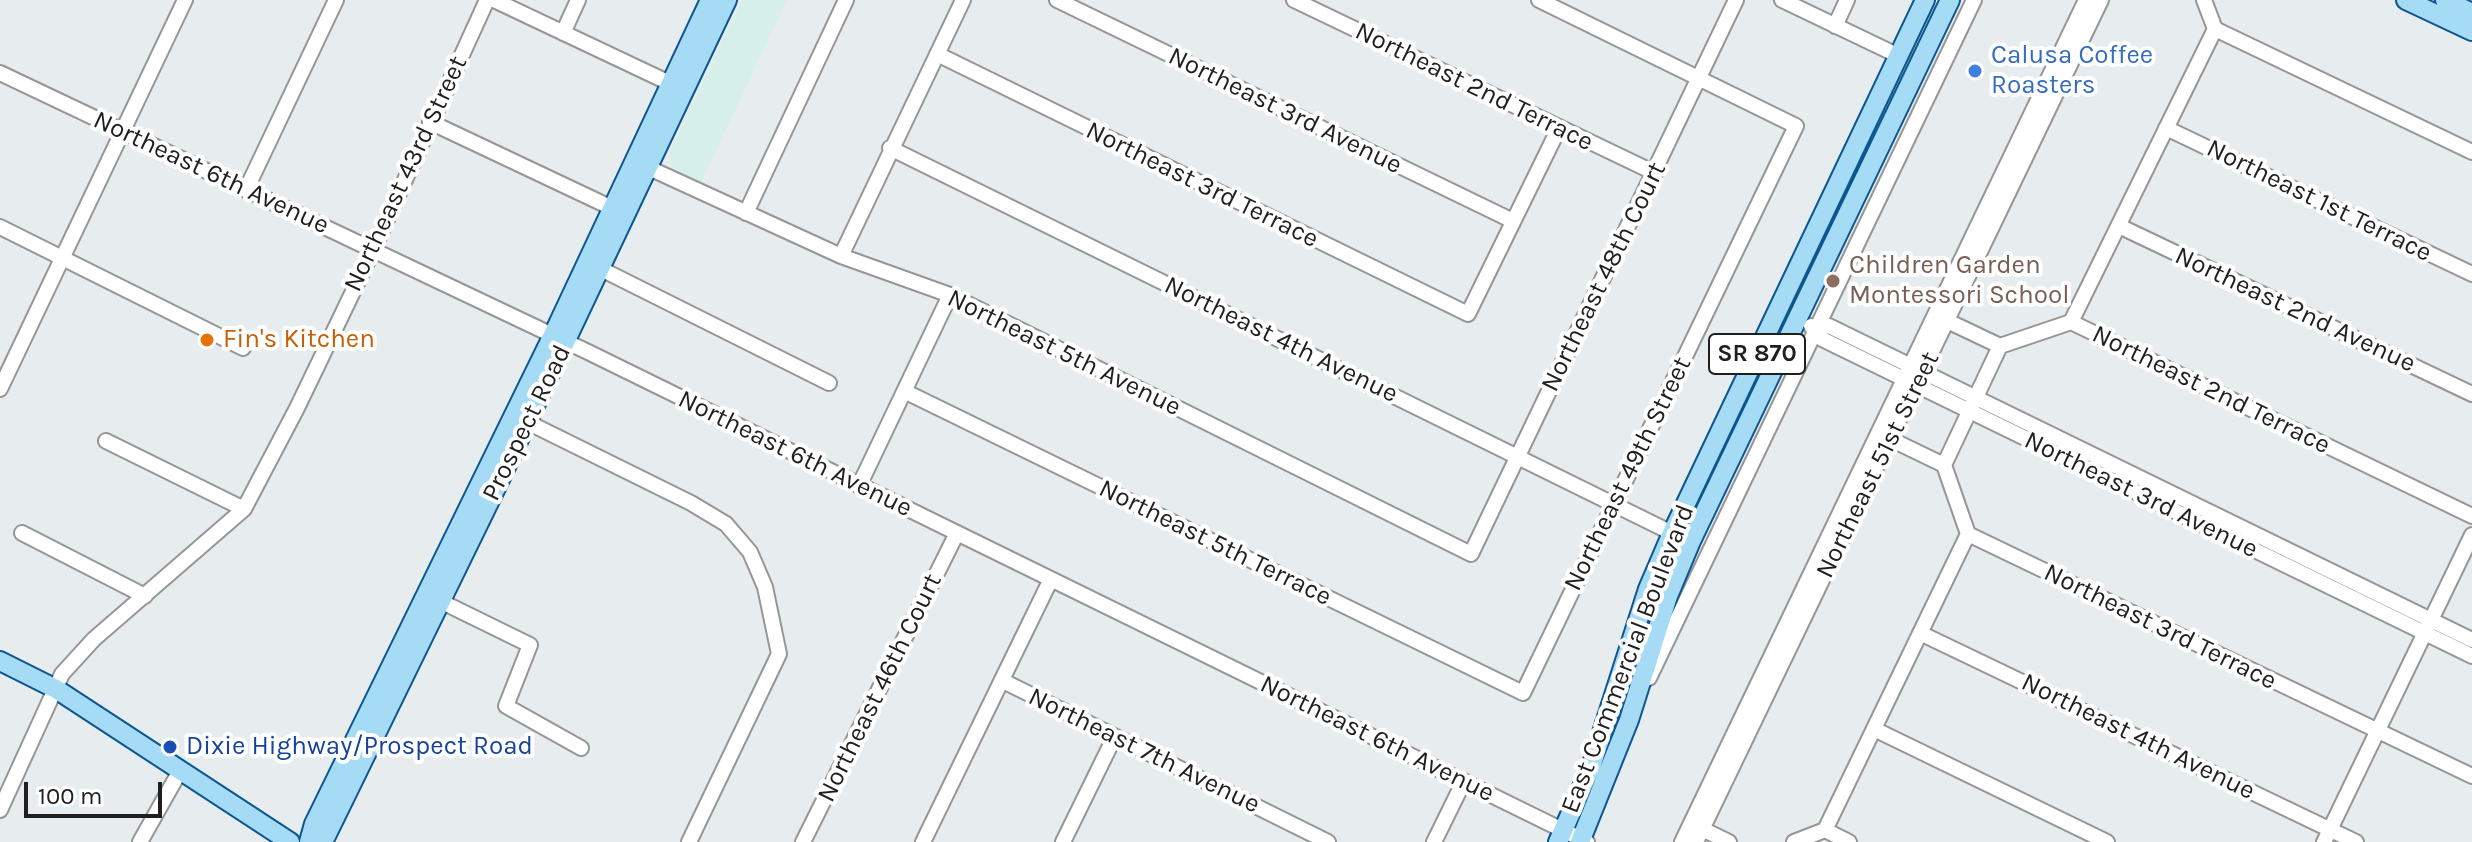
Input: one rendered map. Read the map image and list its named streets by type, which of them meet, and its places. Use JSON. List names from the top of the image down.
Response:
{
  "streets": {
    "main road": ["SR 870", "Prospect Road", "East Commercial Boulevard"],
    "street": [
      "Northeast 2nd Terrace",
      "Northeast 3rd Avenue",
      "Northeast 6th Avenue",
      "Northeast 43rd Street",
      "Northeast 3rd Terrace",
      "Northeast 1st Terrace",
      "Northeast 48th Court",
      "Northeast 2nd Avenue",
      "Northeast 4th Avenue",
      "Northeast 5th Avenue",
      "Northeast 51st Street",
      "Northeast 49th Street",
      "Northeast 5th Terrace",
      "Northeast 46th Court",
      "Northeast 7th Avenue"
    ]
  },
  "crossings": [
    ["Northeast 2nd Terrace", "Northeast 48th Court"],
    ["Northeast 3rd Avenue", "Northeast 3rd Terrace"],
    ["Northeast 3rd Avenue", "Northeast 51st Street"],
    ["Northeast 3rd Avenue", "East Commercial Boulevard"],
    ["Northeast 6th Avenue", "Northeast 43rd Street"],
    ["Northeast 6th Avenue", "Prospect Road"],
    ["Northeast 6th Avenue", "East Commercial Boulevard"],
    ["Northeast 6th Avenue", "Northeast 46th Court"],
    ["Northeast 48th Court", "Northeast 4th Avenue"],
    ["Northeast 48th Court", "Northeast 5th Avenue"],
    ["Northeast 48th Court", "Northeast 49th Street"],
    ["Northeast 4th Avenue", "Northeast 49th Street"],
    ["Northeast 4th Avenue", "East Commercial Boulevard"],
    ["Northeast 5th Avenue", "Prospect Road"],
    ["Northeast 49th Street", "Northeast 5th Terrace"]
  ],
  "places": [
    "Calusa Coffee Roasters",
    "Children Garden Montessori School",
    "Fin's Kitchen",
    "Dixie Highway/Prospect Road"
  ],
  "scale_bar": "100 m"
}
